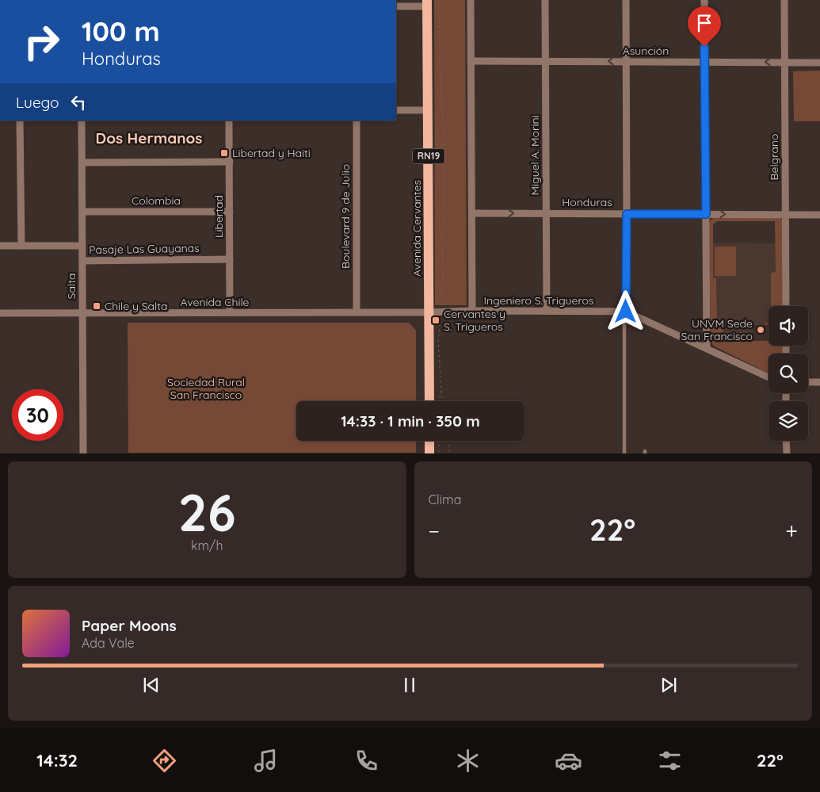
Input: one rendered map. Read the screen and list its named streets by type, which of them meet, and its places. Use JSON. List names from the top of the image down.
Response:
{
  "streets": {
    "main road": ["RN19", "Avenida Cervantes"],
    "street": [
      "Asunción",
      "Miguel A. Morini",
      "Belgrano",
      "Colombia",
      "Honduras",
      "Libertad",
      "Boulevard 9 de Julio",
      "Pasaje Las Guayanas",
      "Salta",
      "Ingeniero S. Trigueros",
      "Avenida Chile"
    ]
  },
  "crossings": [
    ["Asunción", "Miguel A. Morini"],
    ["Asunción", "Belgrano"],
    ["Miguel A. Morini", "Honduras"],
    ["Miguel A. Morini", "Ingeniero S. Trigueros"],
    ["Belgrano", "Honduras"],
    ["Colombia", "Libertad"],
    ["Colombia", "Salta"],
    ["Libertad", "Pasaje Las Guayanas"],
    ["Libertad", "Avenida Chile"],
    ["Boulevard 9 de Julio", "Avenida Chile"],
    ["Avenida Cervantes", "Ingeniero S. Trigueros"],
    ["Avenida Cervantes", "Avenida Chile"],
    ["Pasaje Las Guayanas", "Salta"],
    ["Salta", "Avenida Chile"],
    ["Ingeniero S. Trigueros", "Avenida Chile"]
  ],
  "one_way": ["Asunción", "Honduras"],
  "districts": ["Dos Hermanos"],
  "parks": ["Sociedad Rural San Francisco"],
  "places": {
    "transit": ["Libertad y Haiti", "Chile y Salta", "Cervantes y S. Trigueros"],
    "other": ["UNVM Sede San Francisco"]
  },
  "page": {
    "turn": ["100 m", "Honduras"],
    "then": "Luego",
    "limit": "30",
    "trip": "14:33 · 1 min · 350 m",
    "tile": [
      ["26", "km/h"],
      "Clima"
    ],
    "heat": ["−", "22°", "+"],
    "song": ["Paper Moons", "Ada Vale"],
    "tabs": ["14:32", "22°"]
  }
}
